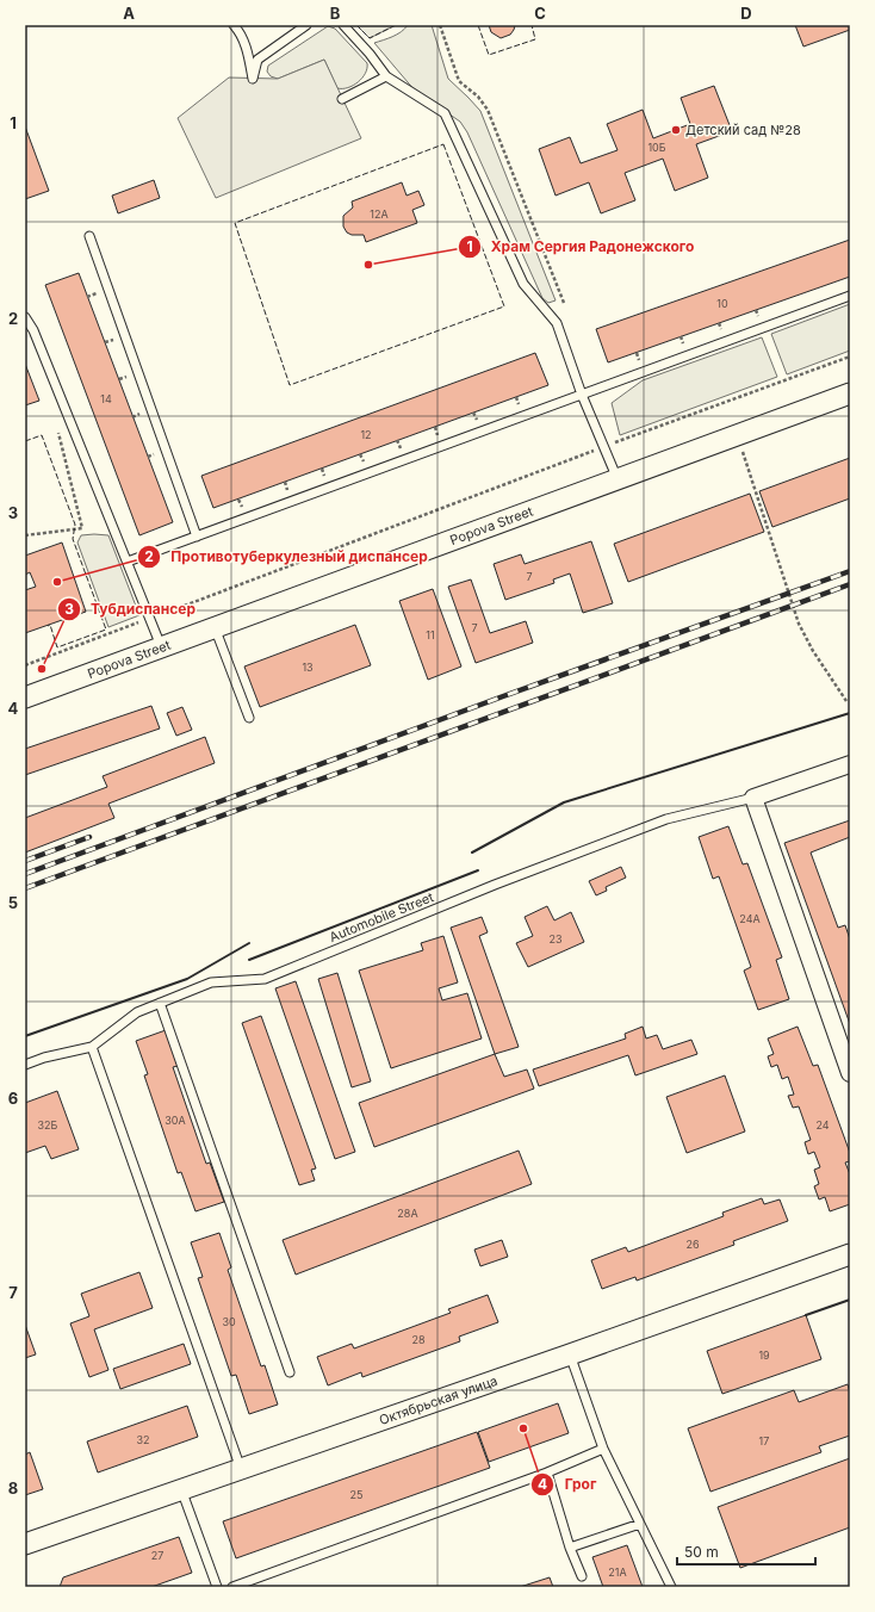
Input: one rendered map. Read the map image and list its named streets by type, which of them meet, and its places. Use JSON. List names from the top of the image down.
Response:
{
  "streets": {
    "street": ["Popova Street", "Октябрьская улица"],
    "lane": ["Automobile Street"]
  },
  "places": [
    "Детский сад №28",
    "Храм Сергия Радонежского",
    "Противотуберкулезный диспансер",
    "Тубдиспансер",
    "Грог"
  ],
  "house_numbers": [
    "10Б",
    "12А",
    "10",
    "14",
    "12",
    "7",
    "7",
    "11",
    "13",
    "24А",
    "23",
    "30А",
    "32Б",
    "24",
    "28А",
    "26",
    "30",
    "28",
    "19",
    "32",
    "17",
    "25",
    "27",
    "21А"
  ],
  "scale_bar": "50 m",
  "grid": {
    "columns": [
      "A",
      "B",
      "C",
      "D"
    ],
    "rows": [
      "1",
      "2",
      "3",
      "4",
      "5",
      "6",
      "7",
      "8"
    ]
  }
}
